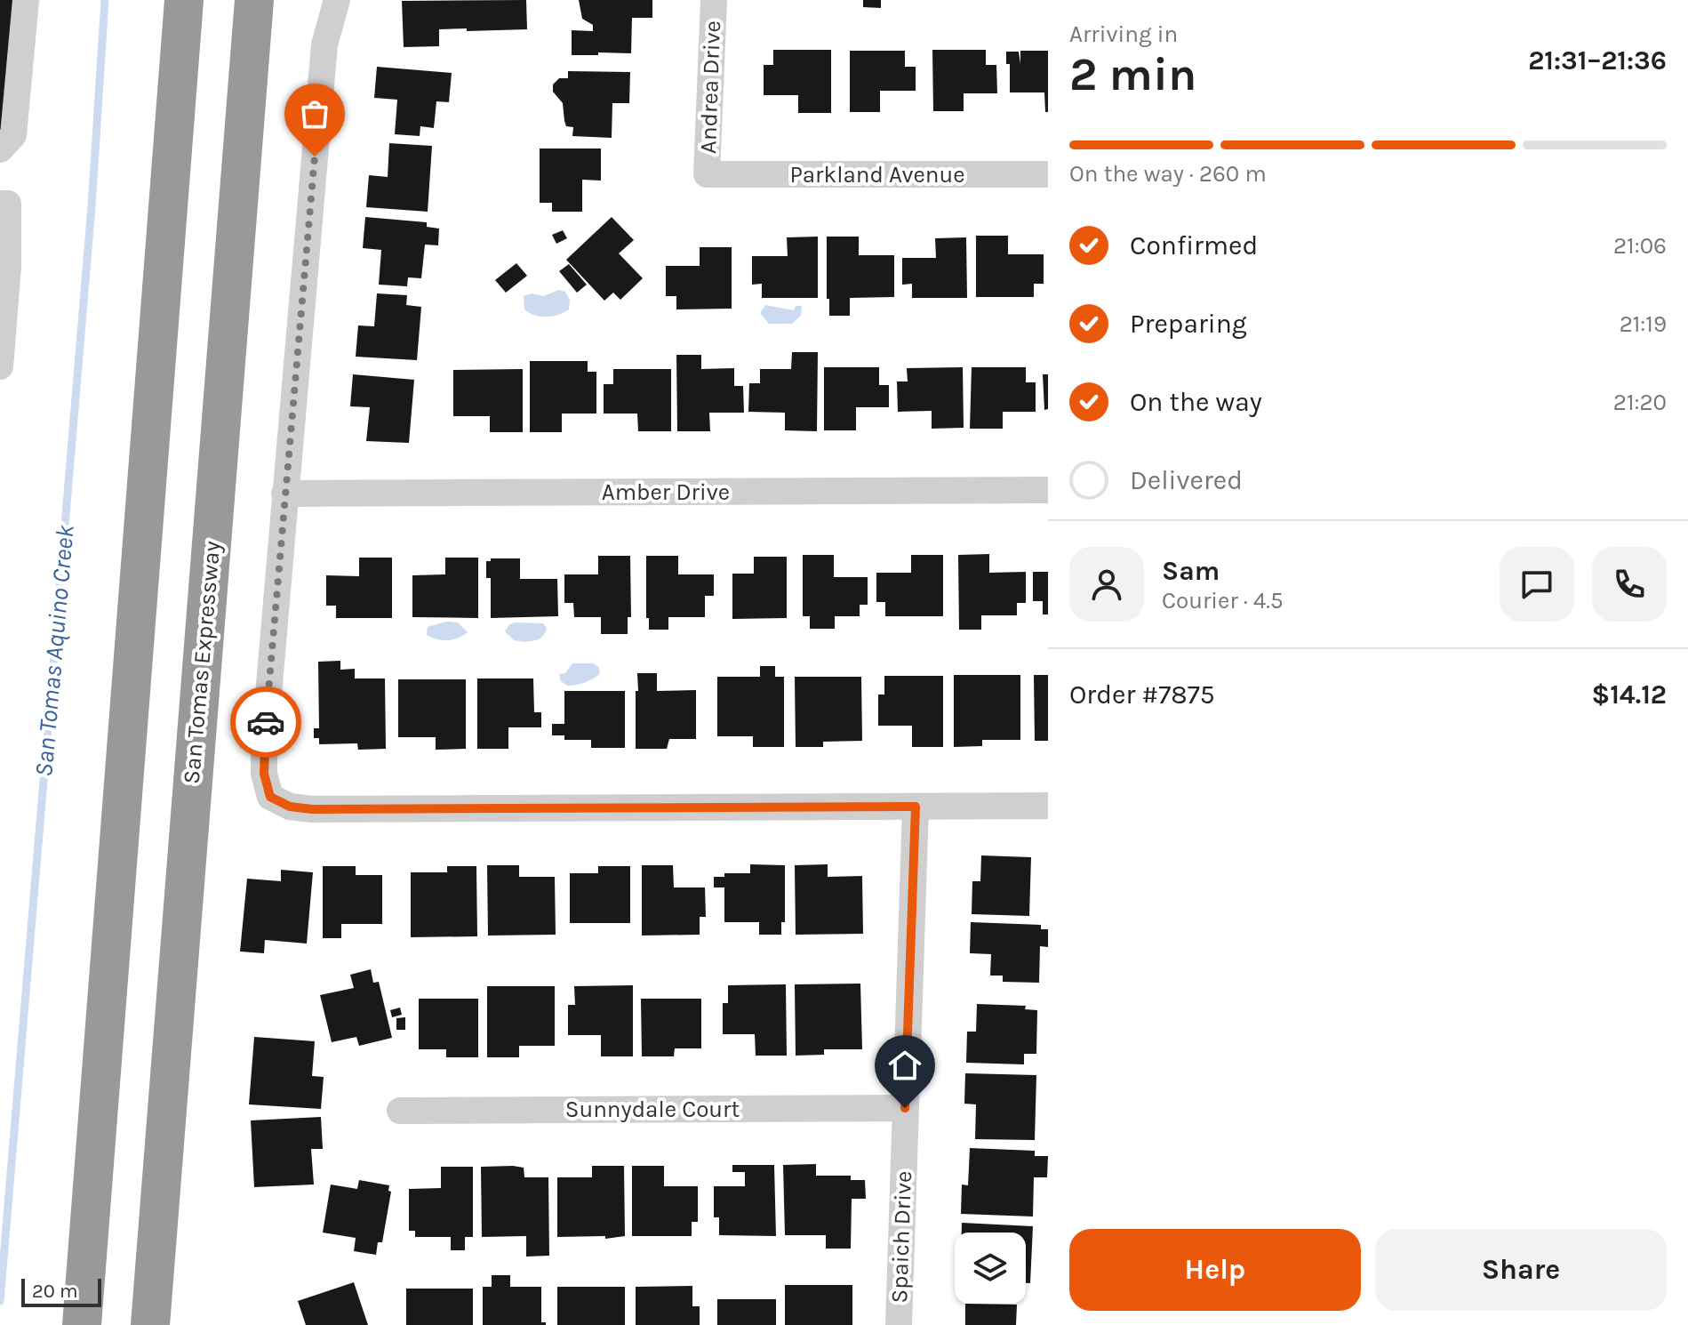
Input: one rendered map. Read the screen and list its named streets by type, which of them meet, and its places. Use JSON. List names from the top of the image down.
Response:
{
  "streets": {
    "highway": ["San Tomas Expressway"],
    "street": [
      "Andrea Drive",
      "Parkland Avenue",
      "Amber Drive",
      "Sunnydale Court",
      "Spaich Drive"
    ]
  },
  "crossings": [
    ["Andrea Drive", "Parkland Avenue"],
    ["Sunnydale Court", "Spaich Drive"]
  ],
  "water": ["San Tomas Aquino Creek"],
  "scale_bar": "20 m",
  "page": {
    "heading": ["2 min", "Arriving in", "21:31–21:36"],
    "panel": [
      "Sam",
      "Courier · 4.5",
      "Order #7875",
      "$14.12"
    ],
    "bar": "On the way · 260 m",
    "list": [
      ["Confirmed", "21:06"],
      ["Preparing", "21:19"],
      ["On the way", "21:20"],
      "Delivered"
    ],
    "buttons": ["Help", "Share"],
    "scale": "20 m"
  }
}
